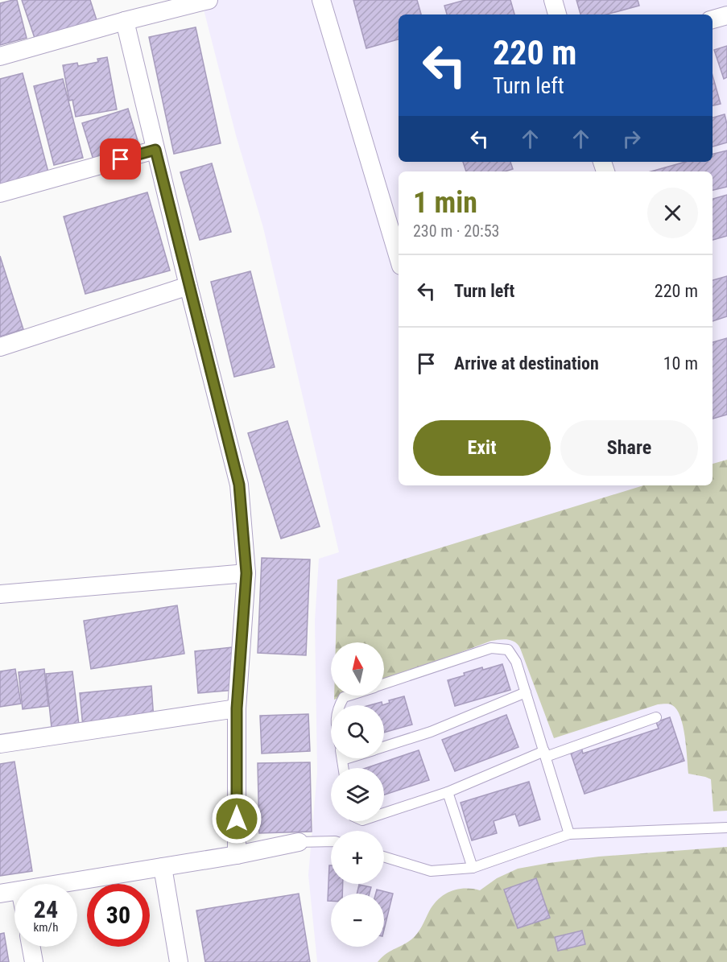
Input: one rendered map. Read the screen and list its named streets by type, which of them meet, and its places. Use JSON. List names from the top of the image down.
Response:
{
  "north": "top",
  "page": {
    "turn": ["220 m", "Turn left"],
    "heading": ["1 min", "230 m · 20:53"],
    "list": [
      {
        "name": "Turn left",
        "value": "220 m"
      },
      {
        "name": "Arrive at destination",
        "value": "10 m"
      }
    ],
    "buttons": ["Exit", "Share"],
    "map_buttons": ["+", "−"],
    "speed": "24 km/h",
    "limit": "30"
  }
}
